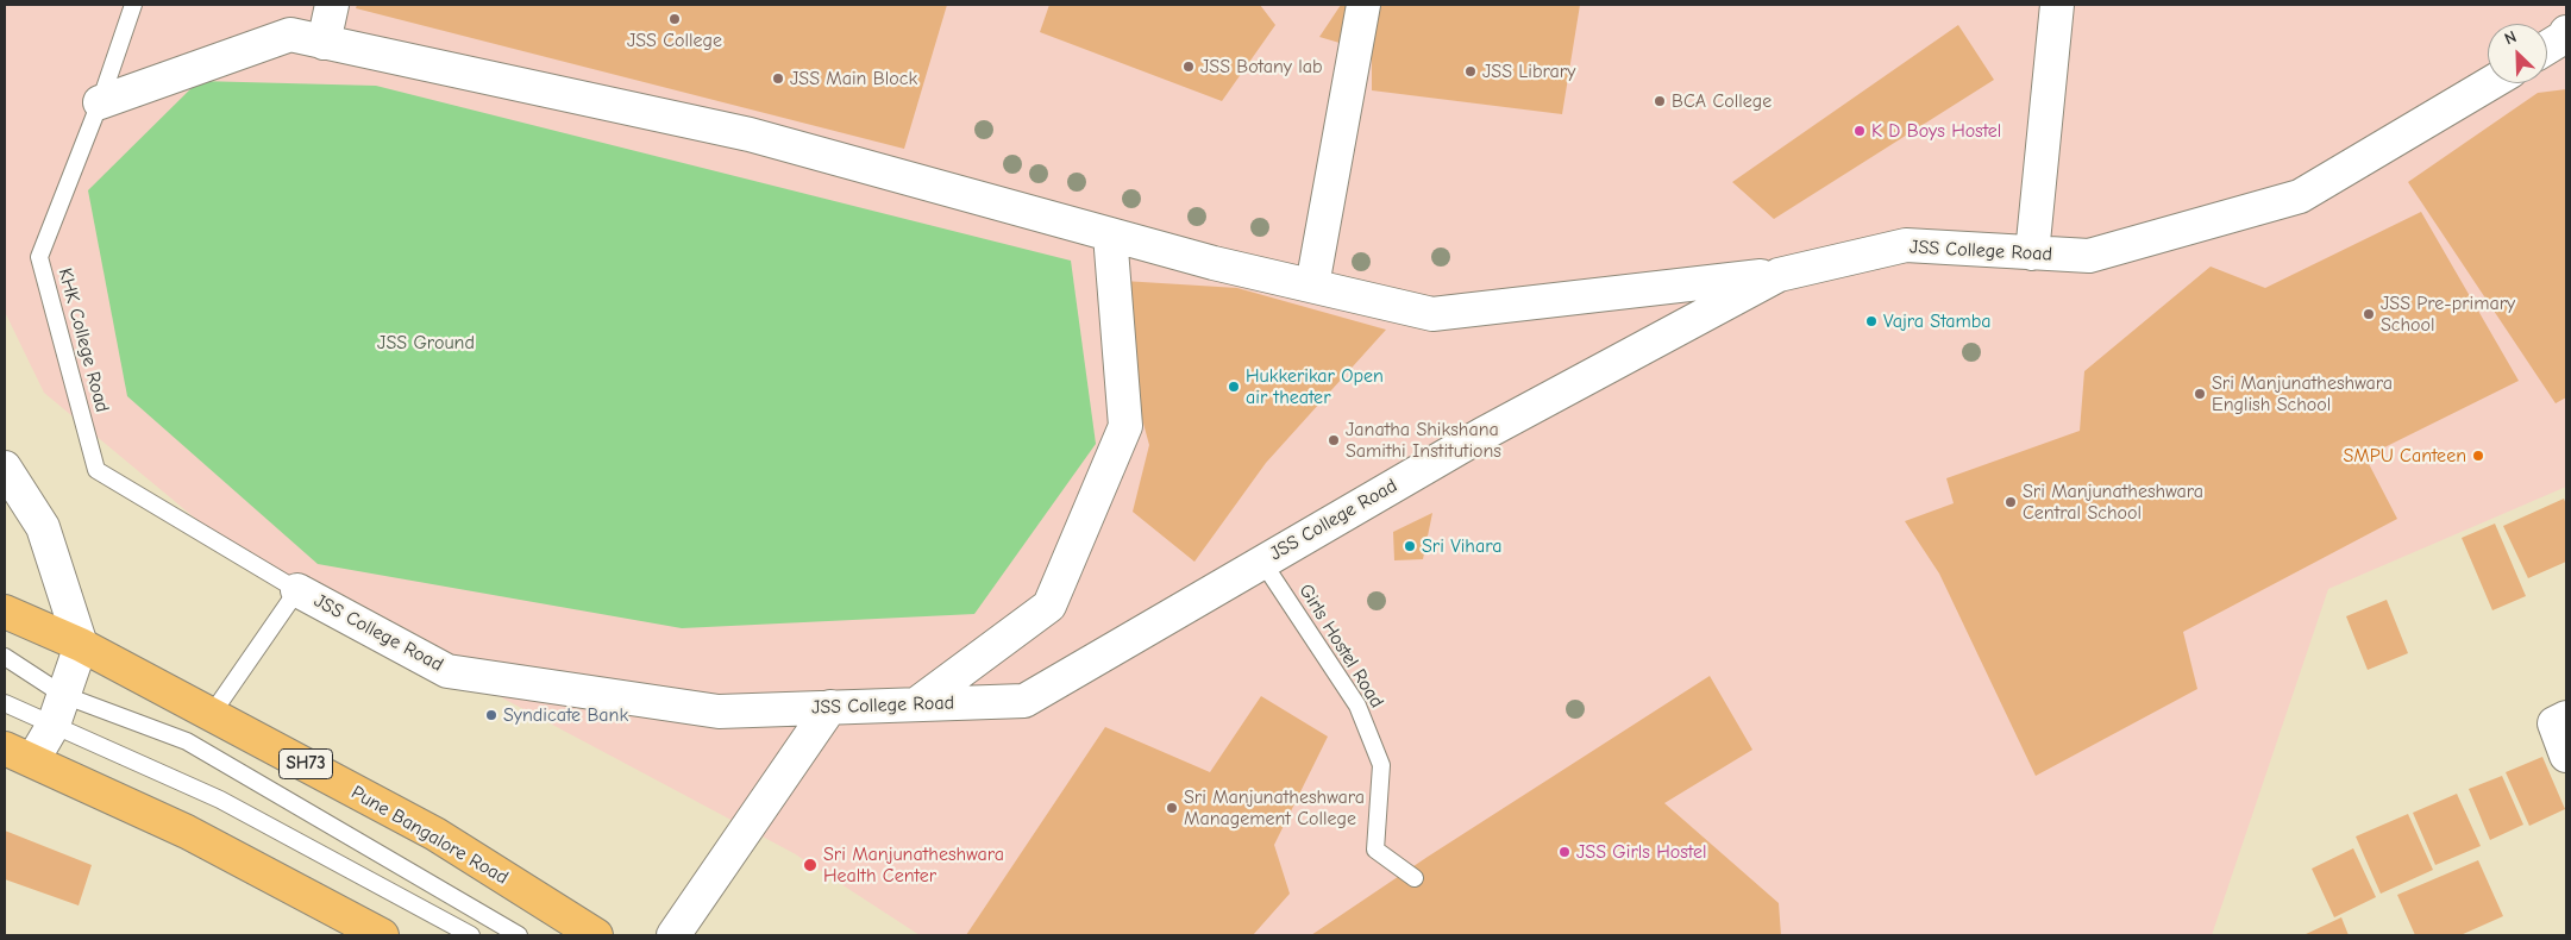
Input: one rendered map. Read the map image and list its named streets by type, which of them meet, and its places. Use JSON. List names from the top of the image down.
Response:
{
  "streets": {
    "main road": ["SH73", "Pune Bangalore Road"],
    "street": ["JSS College Road"],
    "lane": ["KHK College Road", "Girls Hostel Road"]
  },
  "crossings": [
    ["JSS College Road", "KHK College Road"],
    ["JSS College Road", "Girls Hostel Road"]
  ],
  "parks": ["JSS Ground"],
  "places": [
    "JSS College",
    "JSS Botany lab",
    "JSS Library",
    "JSS Main Block",
    "BCA College",
    "K D Boys Hostel",
    "JSS Pre-primary School",
    "Vajra Stamba",
    "Hukkerikar Open air theater",
    "Sri Manjunatheshwara English School",
    "Janatha Shikshana Samithi Institutions",
    "SMPU Canteen",
    "Sri Manjunatheshwara Central School",
    "Sri Vihara",
    "Syndicate Bank",
    "Sri Manjunatheshwara Management College",
    "JSS Girls Hostel",
    "Sri Manjunatheshwara Health Center"
  ],
  "north": "top left"
}
